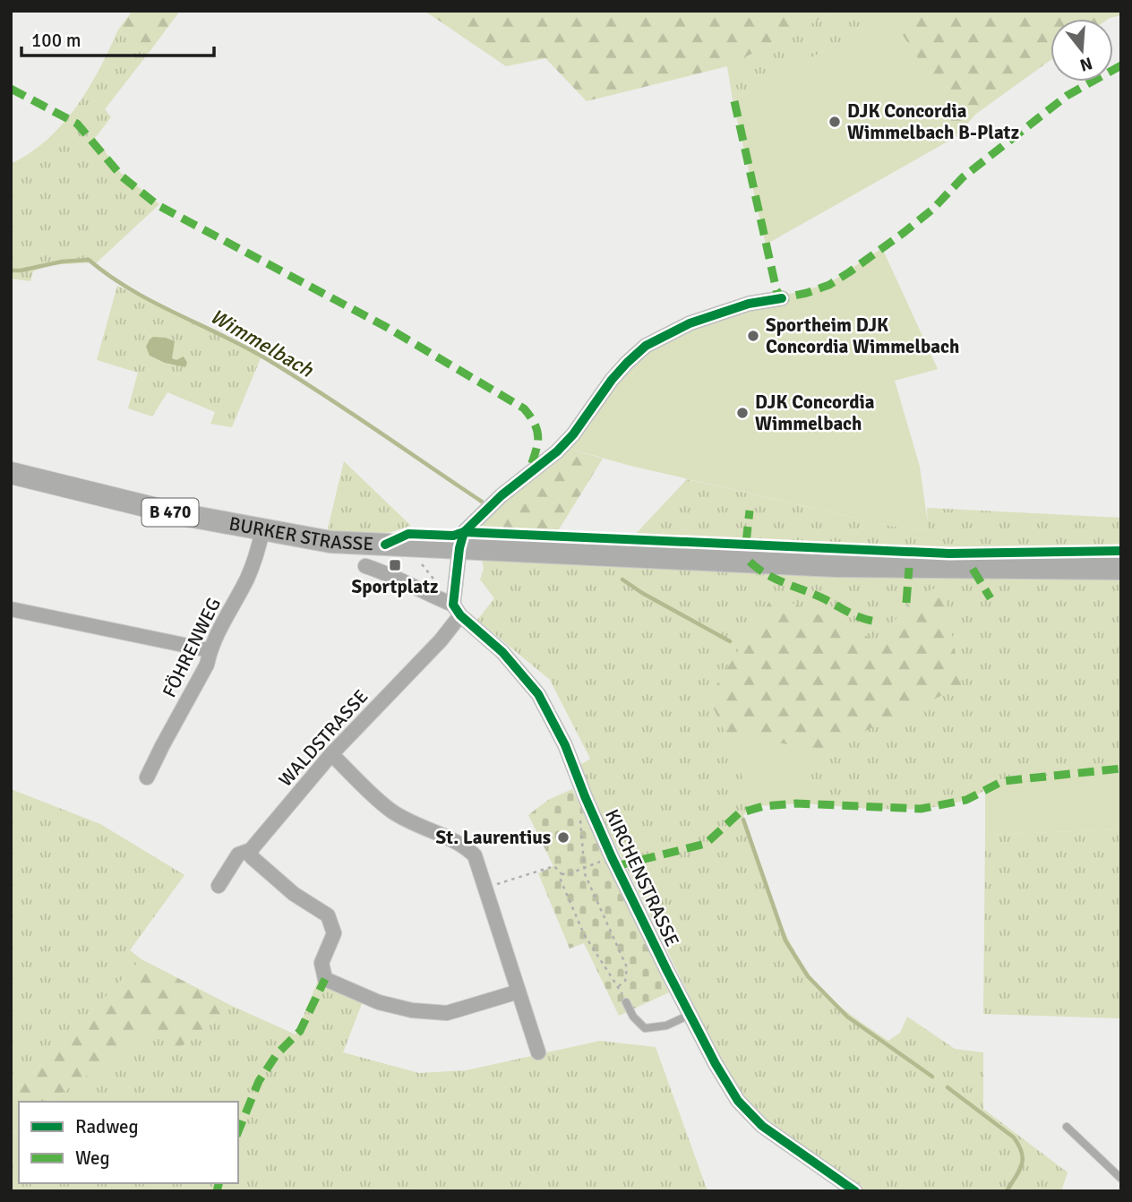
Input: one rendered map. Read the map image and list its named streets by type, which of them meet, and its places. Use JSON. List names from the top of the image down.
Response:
{
  "streets": {
    "main road": ["B 470", "BURKER STRASSE"],
    "street": ["FÖHRENWEG", "WALDSTRASSE", "KIRCHENSTRASSE"]
  },
  "crossings": [
    ["BURKER STRASSE", "FÖHRENWEG"],
    ["WALDSTRASSE", "KIRCHENSTRASSE"]
  ],
  "water": ["Wimmelbach"],
  "places": {
    "other": [
      "DJK Concordia Wimmelbach B-Platz",
      "Sportheim DJK Concordia Wimmelbach",
      "DJK Concordia Wimmelbach",
      "St. Laurentius"
    ],
    "transit": ["Sportplatz"]
  },
  "legend": ["Radweg", "Weg"],
  "scale_bar": "100 m",
  "north": "bottom"
}
